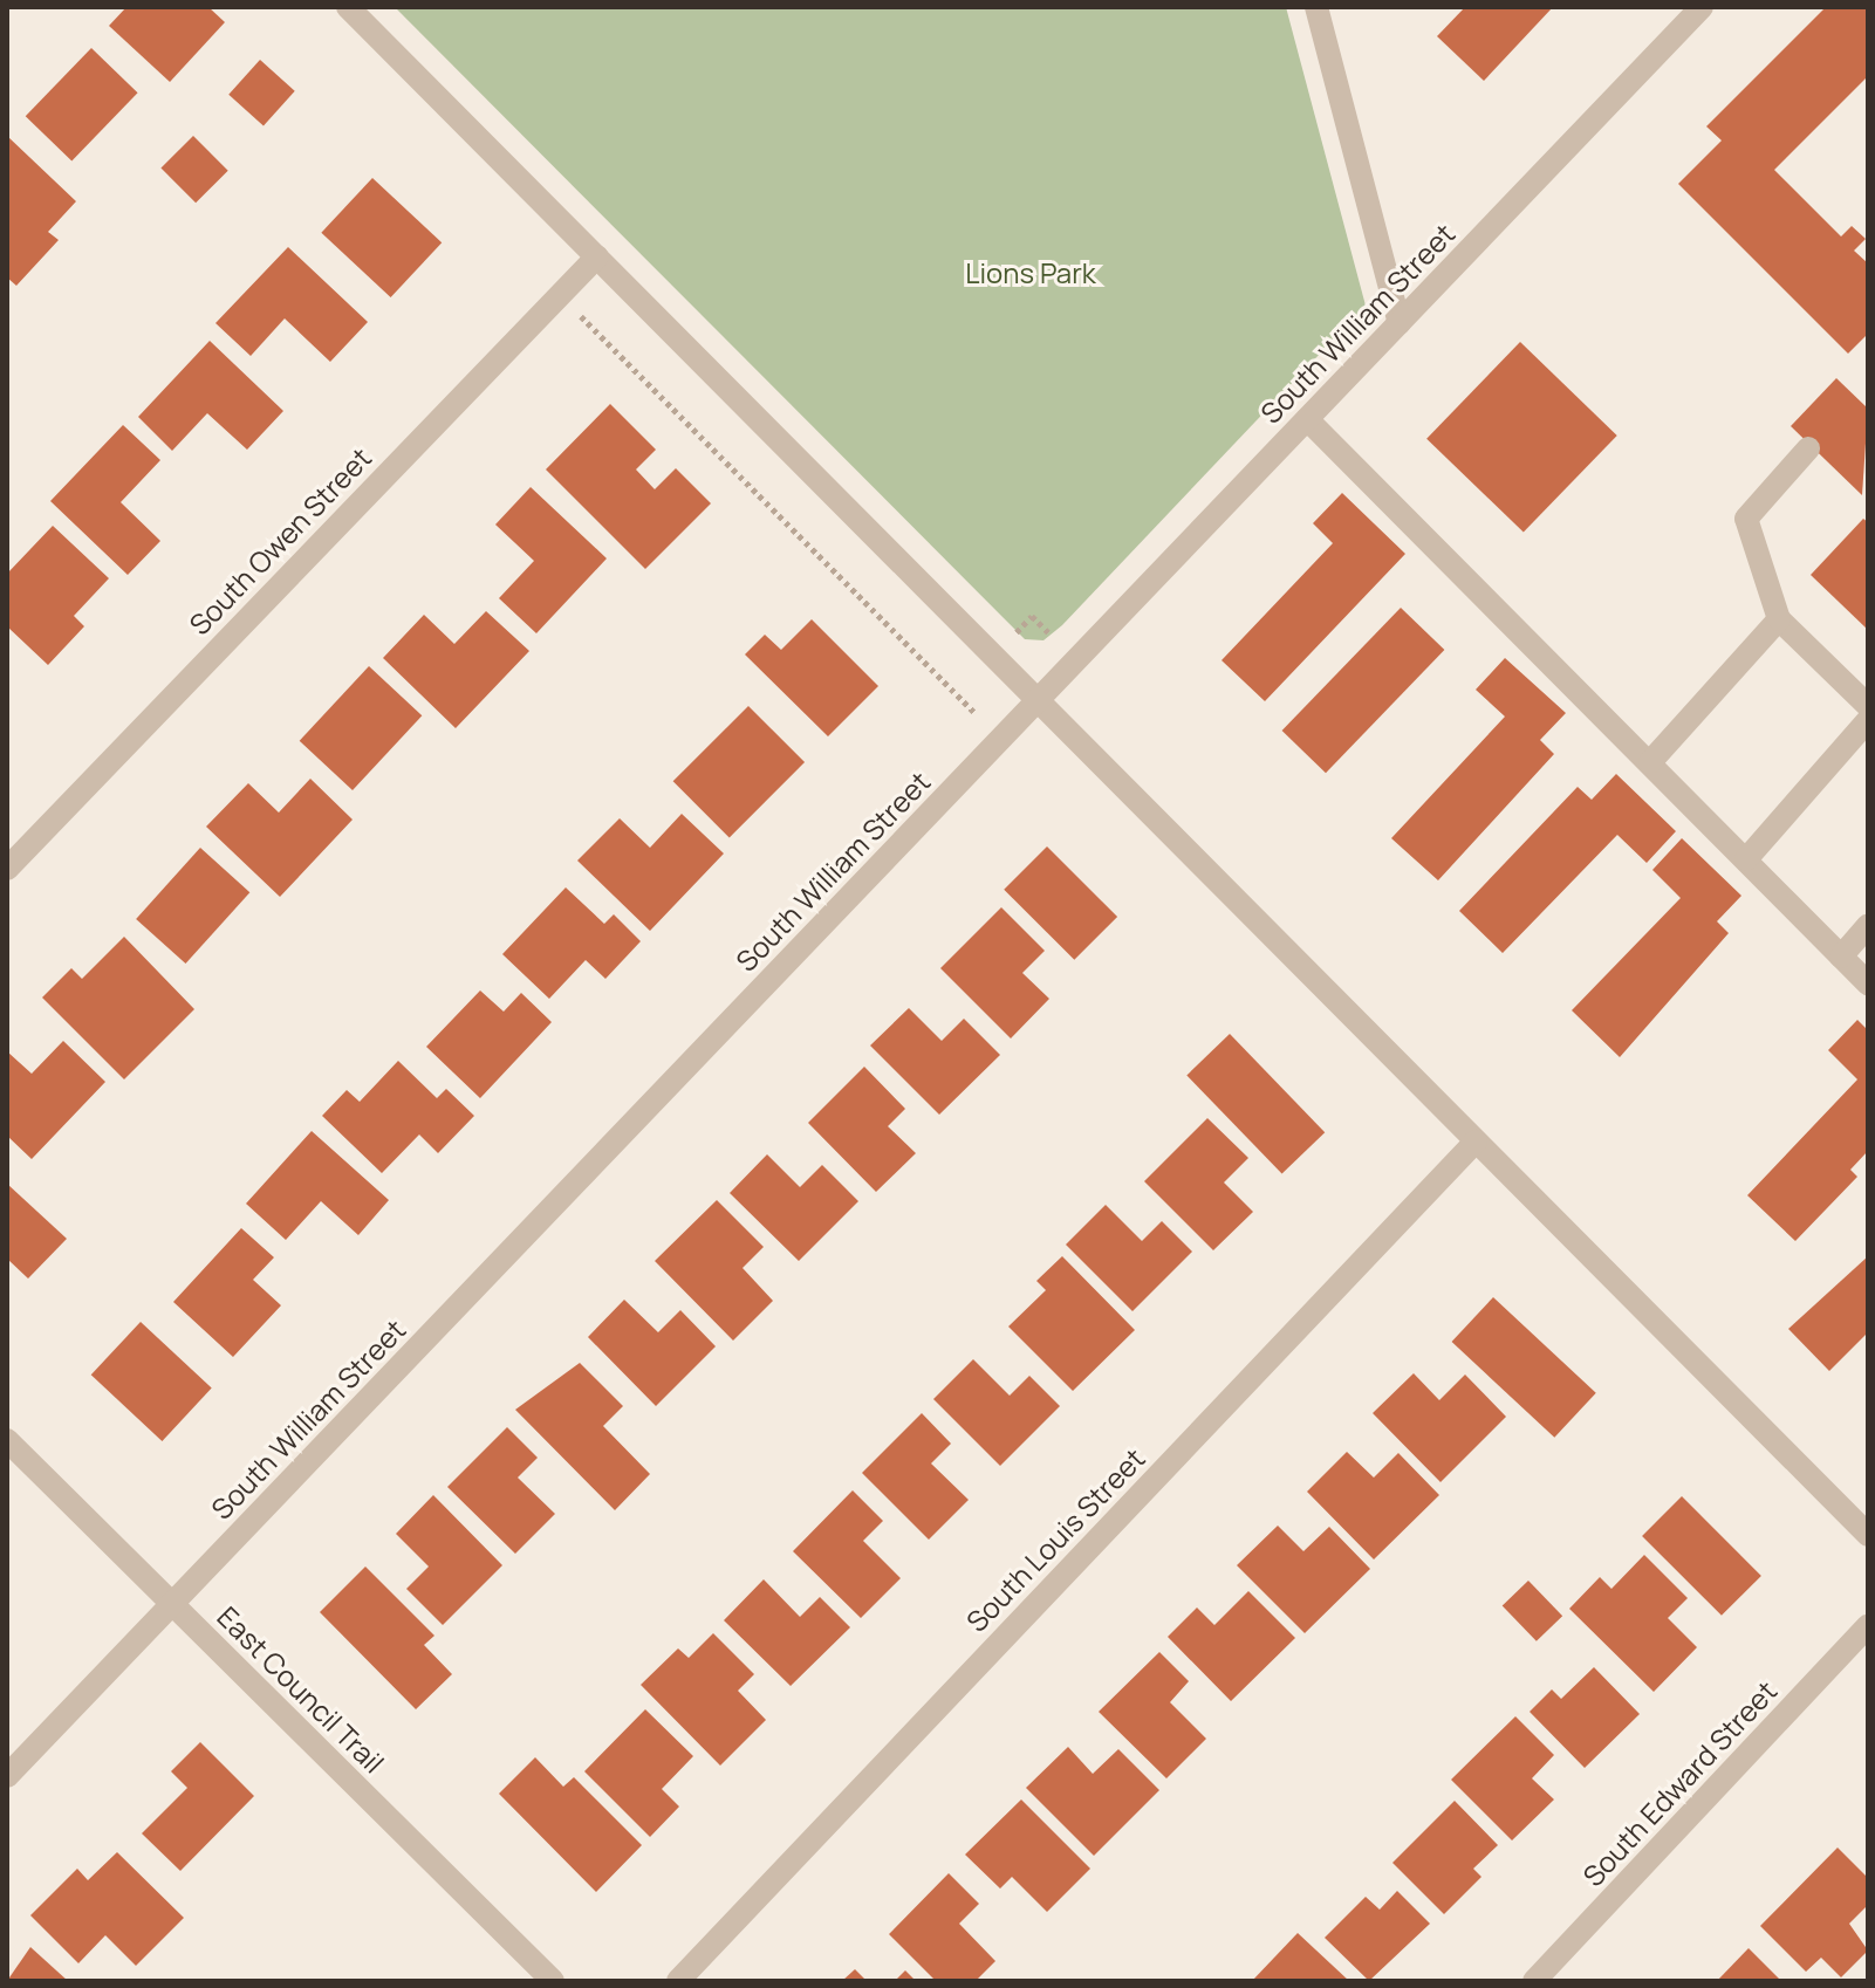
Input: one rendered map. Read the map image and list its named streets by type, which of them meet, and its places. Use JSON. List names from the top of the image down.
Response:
{
  "streets": {
    "street": [
      "South William Street",
      "South Owen Street",
      "South Louis Street",
      "East Council Trail",
      "South Edward Street"
    ]
  },
  "crossings": [
    ["South William Street", "East Council Trail"]
  ],
  "parks": ["Lions Park"]
}
